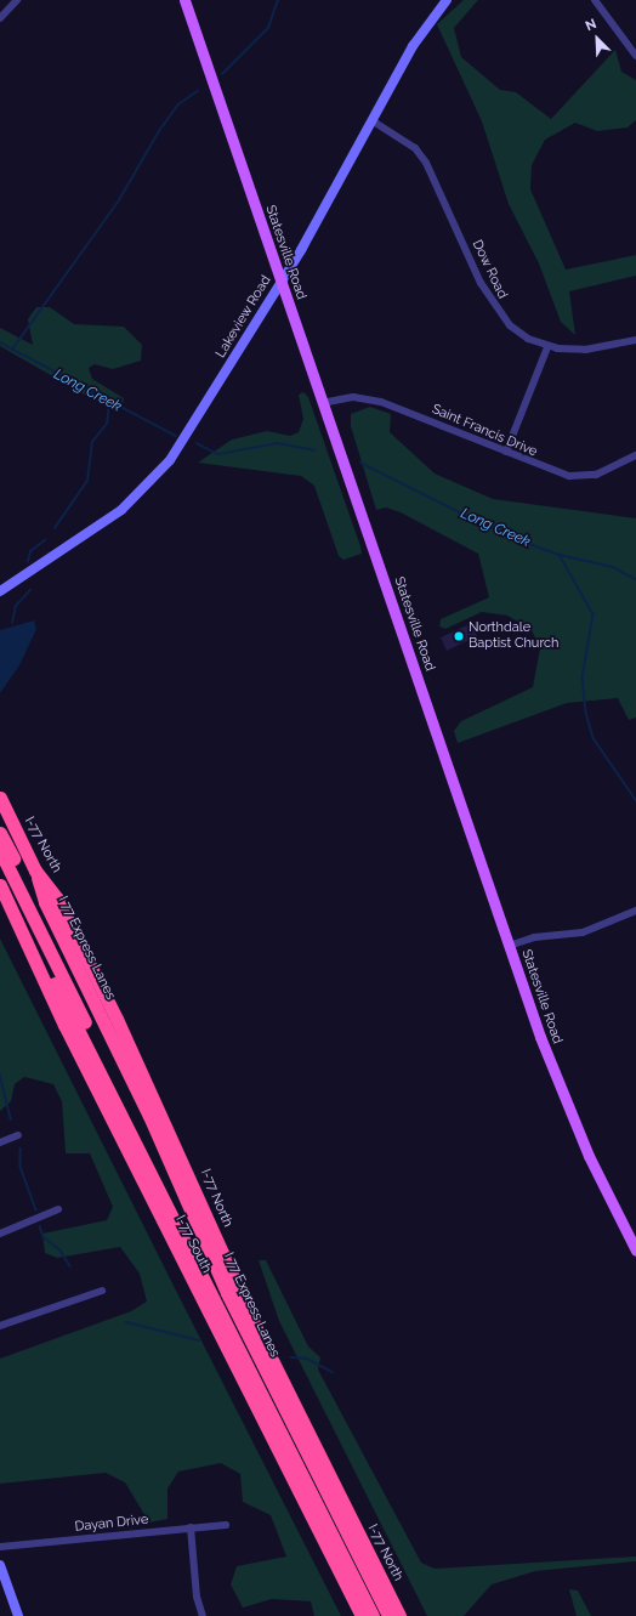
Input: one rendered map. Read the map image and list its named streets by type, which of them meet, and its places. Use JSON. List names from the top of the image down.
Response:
{
  "streets": {
    "highway": ["I-77 North", "I 77 Express Lanes", "I-77 South"],
    "main road": ["Statesville Road", "Lakeview Road"],
    "street": ["Dow Road", "Saint Francis Drive", "Dayan Drive"]
  },
  "crossings": [
    ["Statesville Road", "Lakeview Road"],
    ["Statesville Road", "Saint Francis Drive"],
    ["Dow Road", "Lakeview Road"],
    ["I-77 North", "I 77 Express Lanes"],
    ["I 77 Express Lanes", "I-77 South"]
  ],
  "water": ["Long Creek"],
  "places": ["Northdale Baptist Church"],
  "north": "top left"
}
